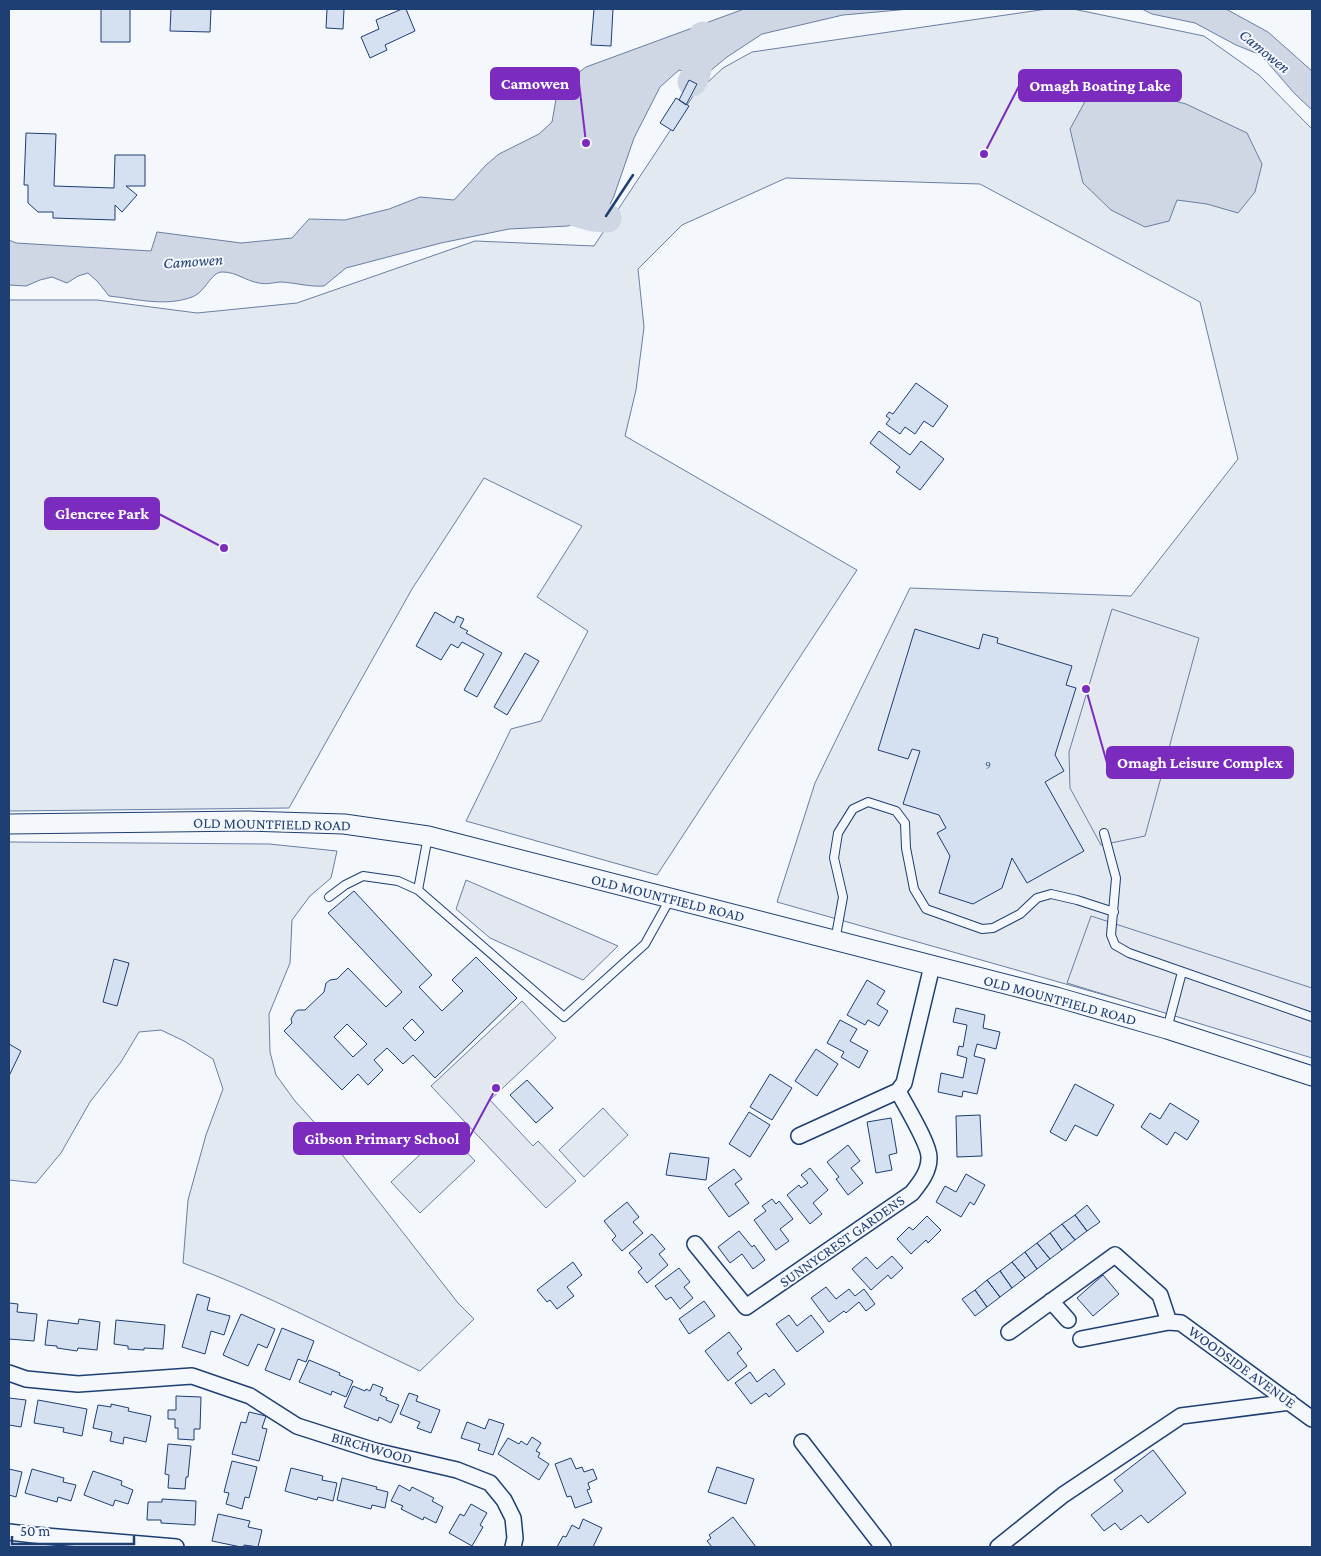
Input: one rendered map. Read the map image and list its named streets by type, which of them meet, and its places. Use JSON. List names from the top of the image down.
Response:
{
  "streets": {
    "street": [
      "OLD MOUNTFIELD ROAD",
      "SUNNYCREST GARDENS",
      "WOODSIDE AVENUE",
      "BIRCHWOOD"
    ]
  },
  "water": ["Camowen"],
  "places": [
    "Camowen",
    "Omagh Boating Lake",
    "Glencree Park",
    "Omagh Leisure Complex",
    "Gibson Primary School"
  ],
  "house_numbers": ["9"],
  "scale_bar": "50 m"
}
